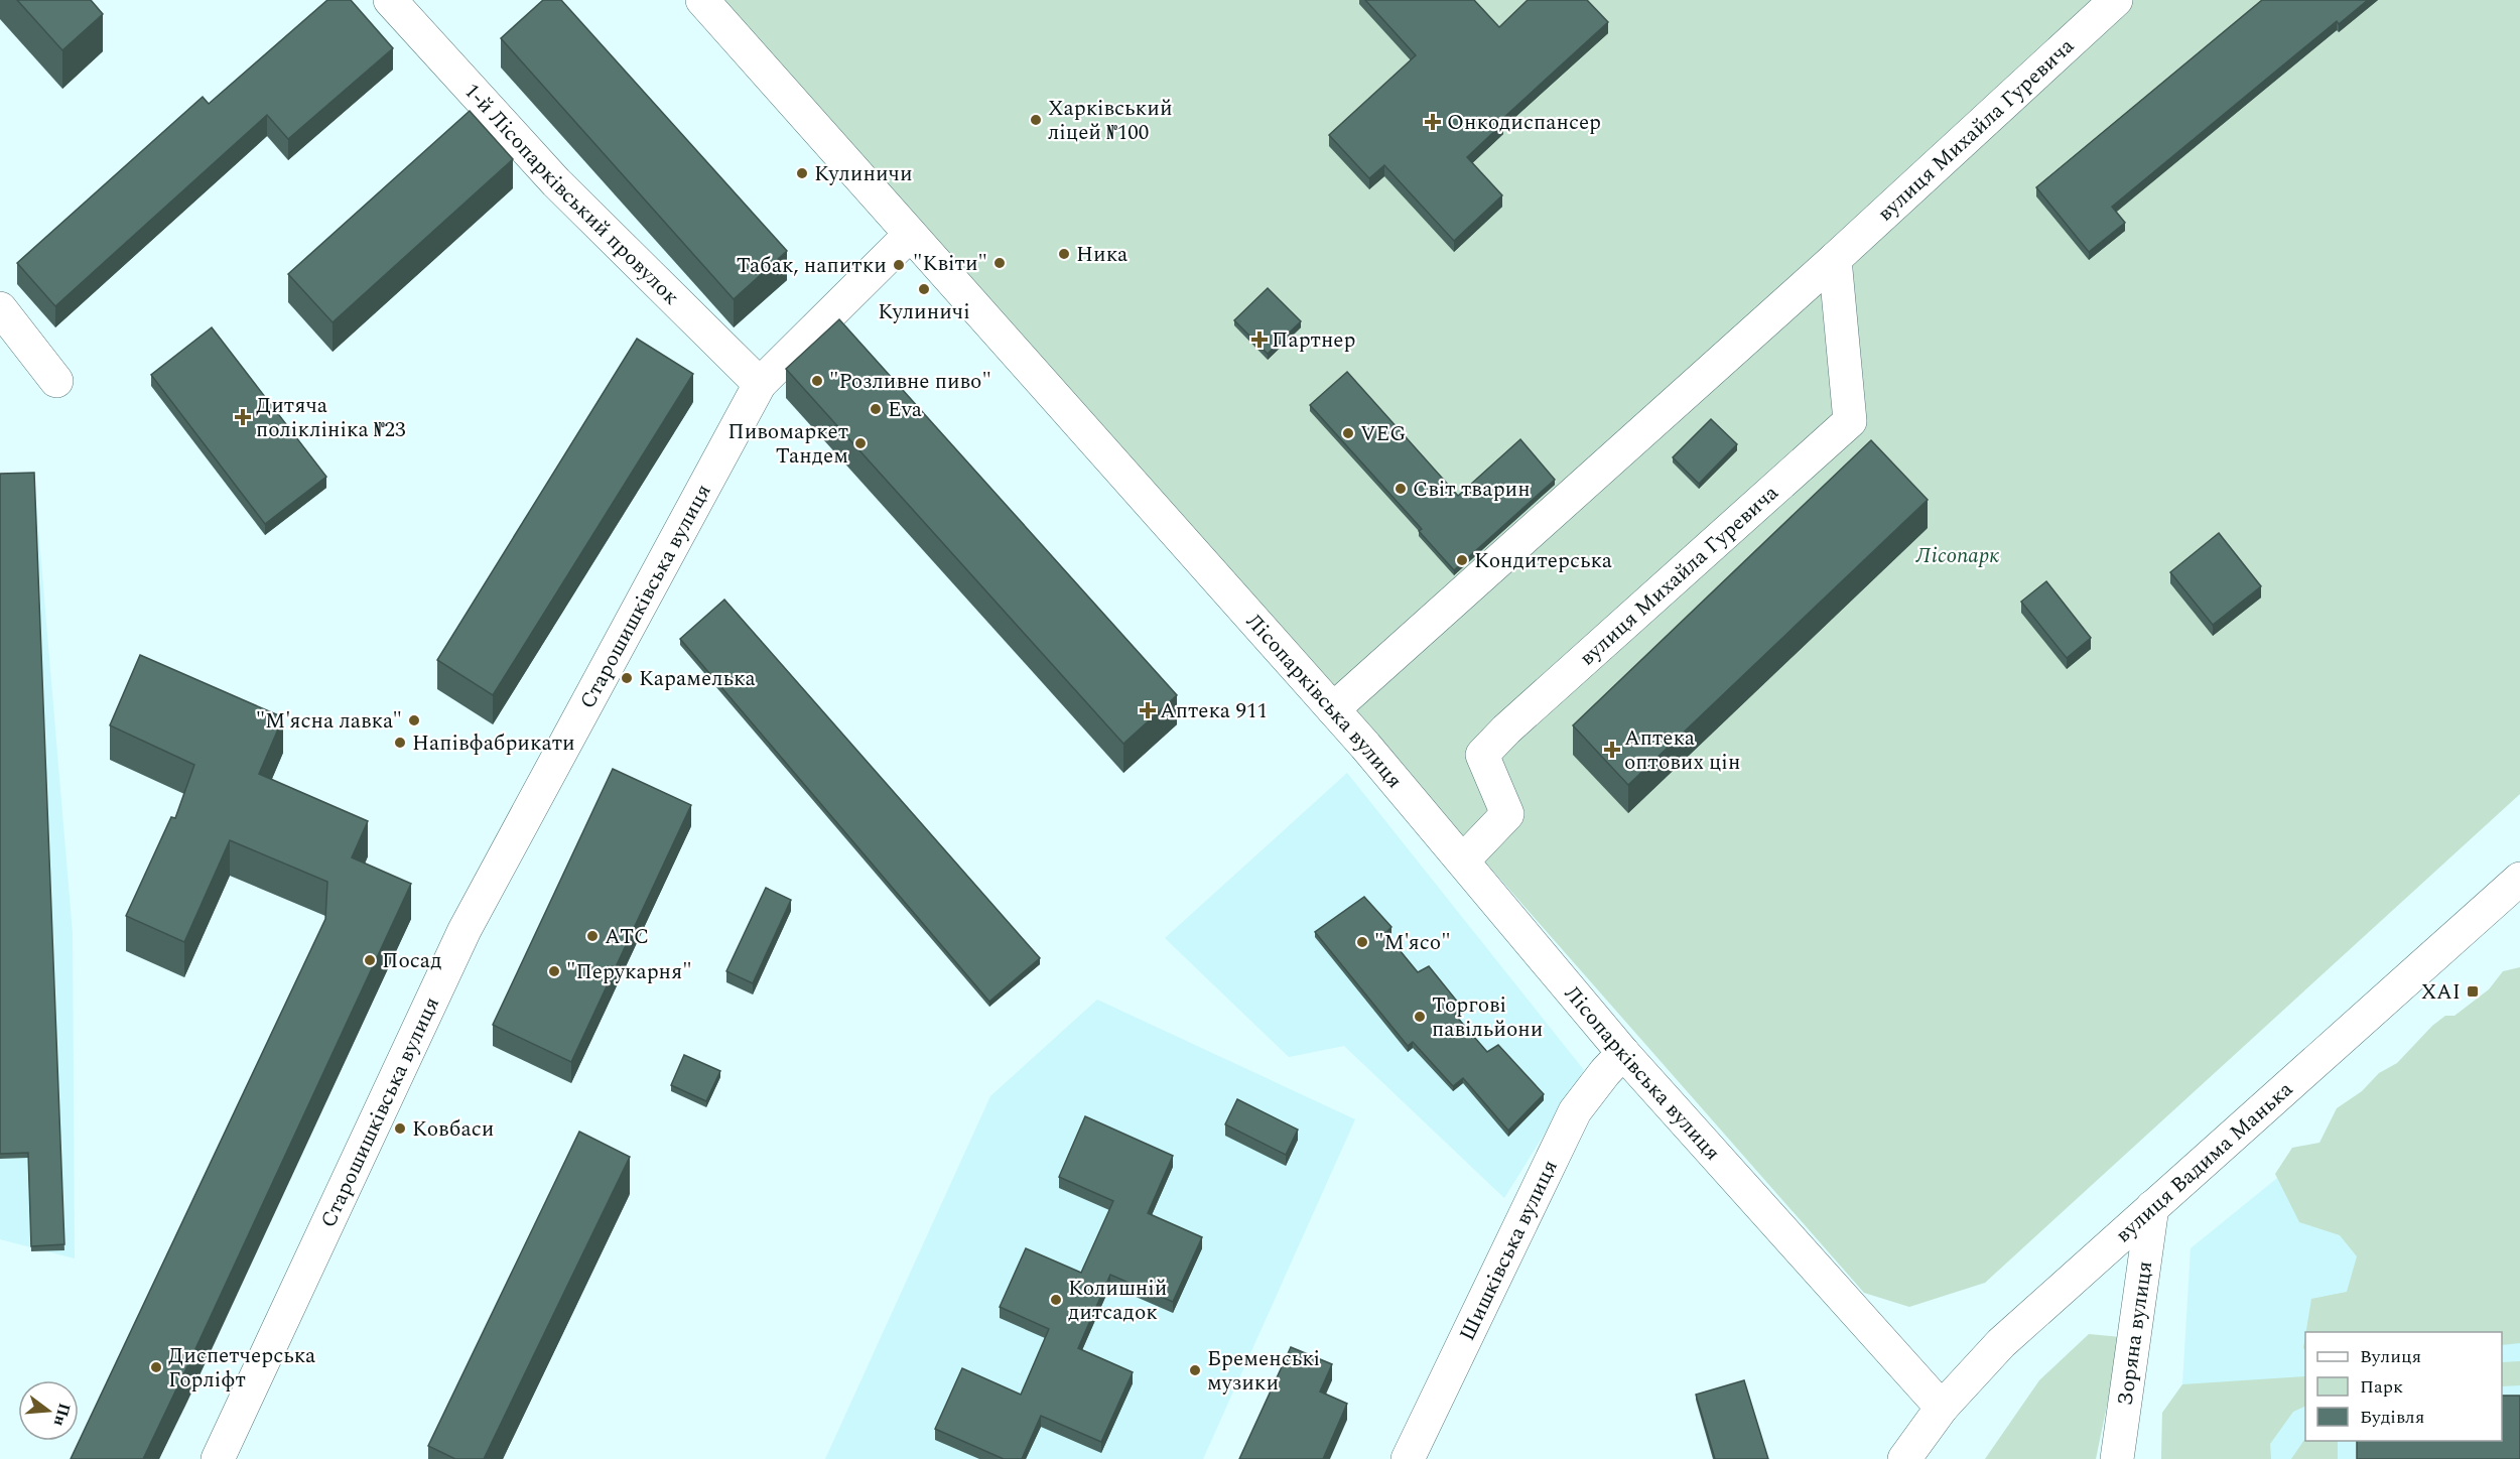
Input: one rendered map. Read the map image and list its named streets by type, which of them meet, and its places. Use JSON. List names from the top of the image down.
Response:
{
  "streets": {
    "street": [
      "вулиця Михайла Гуревича",
      "1-й Лісопарківський провулок",
      "Старошишківська вулиця",
      "Лісопарківська вулиця",
      "вулиця Вадима Манька",
      "Шишківська вулиця",
      "Зоряна вулиця"
    ]
  },
  "crossings": [
    ["вулиця Михайла Гуревича", "Лісопарківська вулиця"],
    ["1-й Лісопарківський провулок", "Старошишківська вулиця"],
    ["Старошишківська вулиця", "Лісопарківська вулиця"],
    ["Лісопарківська вулиця", "вулиця Вадима Манька"],
    ["Лісопарківська вулиця", "Шишківська вулиця"],
    ["вулиця Вадима Манька", "Зоряна вулиця"]
  ],
  "parks": ["Лісопарк"],
  "places": {
    "other": [
      "Харківський ліцей №100",
      "Кулиничи",
      "Ника",
      "\"Квіти\"",
      "Табак, напитки",
      "Кулиничі",
      "\"Розливне пиво\"",
      "Eva",
      "VEG",
      "Пивомаркет Тандем",
      "Світ тварин",
      "Кондитерська",
      "Карамелька",
      "\"М'ясна лавка\"",
      "Напівфабрикати",
      "АТС",
      "\"М'ясо\"",
      "Посад",
      "\"Перукарня\"",
      "Торгові павільйони",
      "Ковбаси",
      "Колишній дитсадок",
      "Диспетчерська Горліфт",
      "Бременські музики"
    ],
    "health": [
      "Онкодиспансер",
      "Партнер",
      "Дитяча поліклініка №23",
      "Аптека 911",
      "Аптека оптових цін"
    ],
    "transit": ["ХАІ"]
  },
  "legend": ["Вулиця", "Парк", "Будівля"],
  "north": "right"
}
